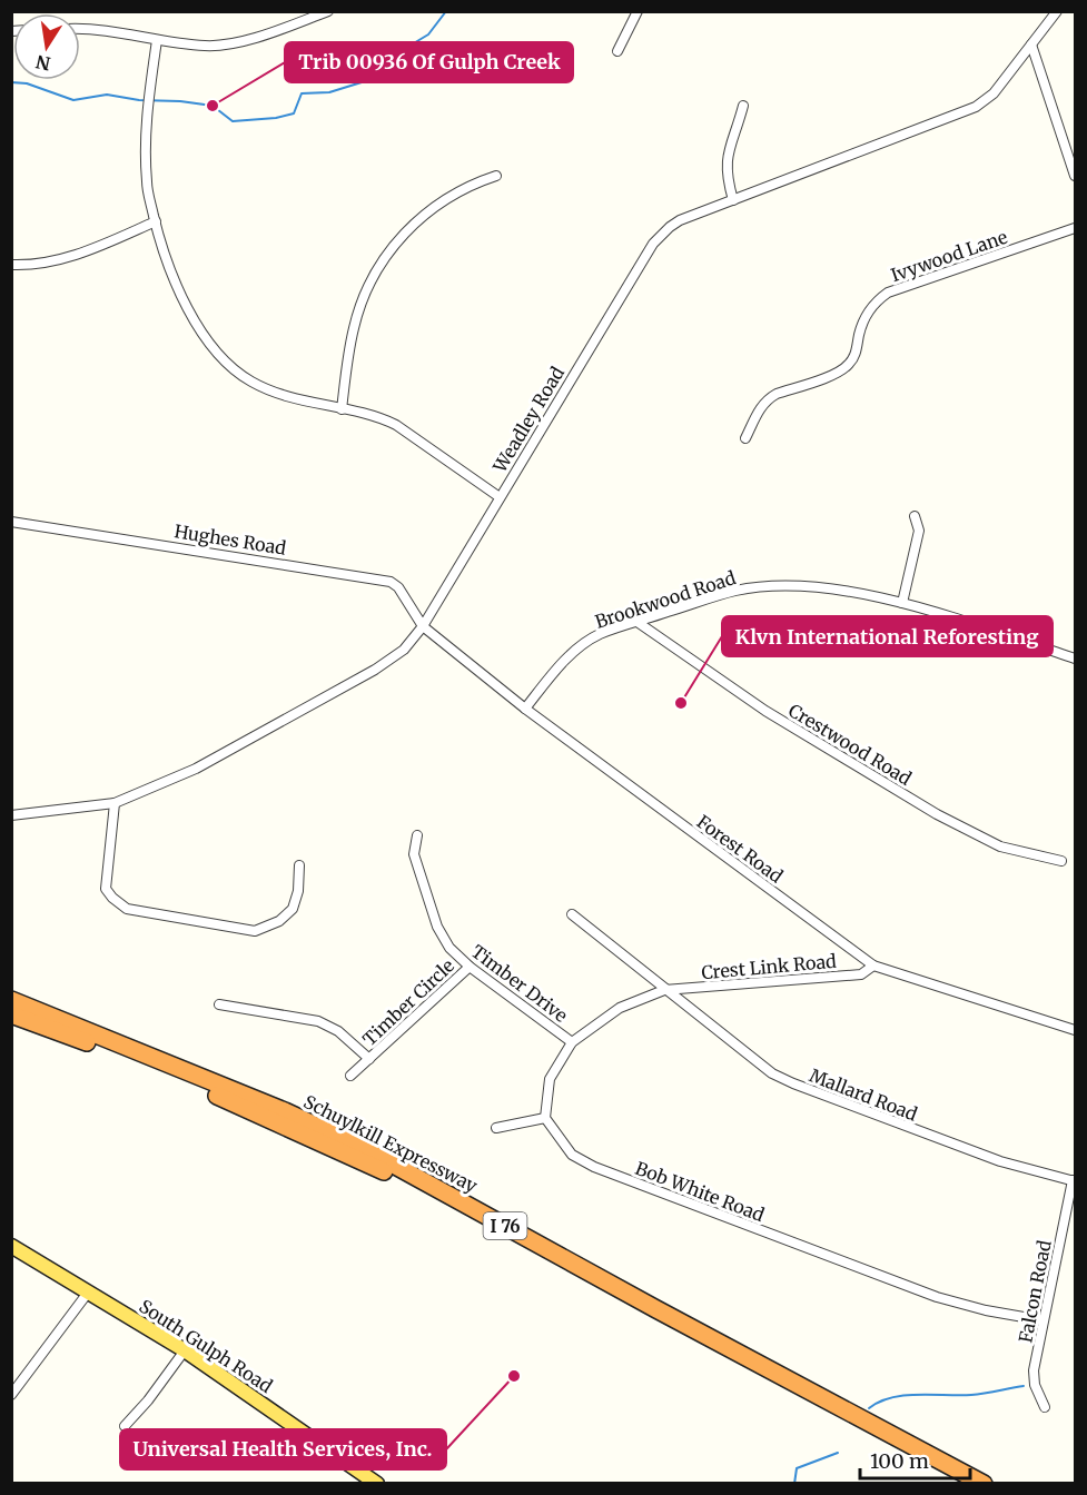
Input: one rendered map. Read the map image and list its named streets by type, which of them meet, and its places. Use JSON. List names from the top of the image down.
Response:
{
  "streets": {
    "highway": ["Schuylkill Expressway", "I 76"],
    "main road": ["South Gulph Road"],
    "street": [
      "Ivywood Lane",
      "Weadley Road",
      "Hughes Road",
      "Brookwood Road",
      "Crestwood Road",
      "Forest Road",
      "Crest Link Road",
      "Timber Drive",
      "Timber Circle",
      "Mallard Road",
      "Bob White Road",
      "Falcon Road"
    ]
  },
  "crossings": [
    ["Weadley Road", "Hughes Road"],
    ["Weadley Road", "Forest Road"],
    ["Hughes Road", "Forest Road"],
    ["Brookwood Road", "Crestwood Road"],
    ["Brookwood Road", "Forest Road"],
    ["Forest Road", "Crest Link Road"],
    ["Crest Link Road", "Mallard Road"],
    ["Timber Drive", "Timber Circle"],
    ["Mallard Road", "Falcon Road"],
    ["Bob White Road", "Falcon Road"]
  ],
  "places": ["Trib 00936 Of Gulph Creek", "Klvn International Reforesting", "Universal Health Services, Inc."],
  "scale_bar": "100 m",
  "north": "bottom"
}
